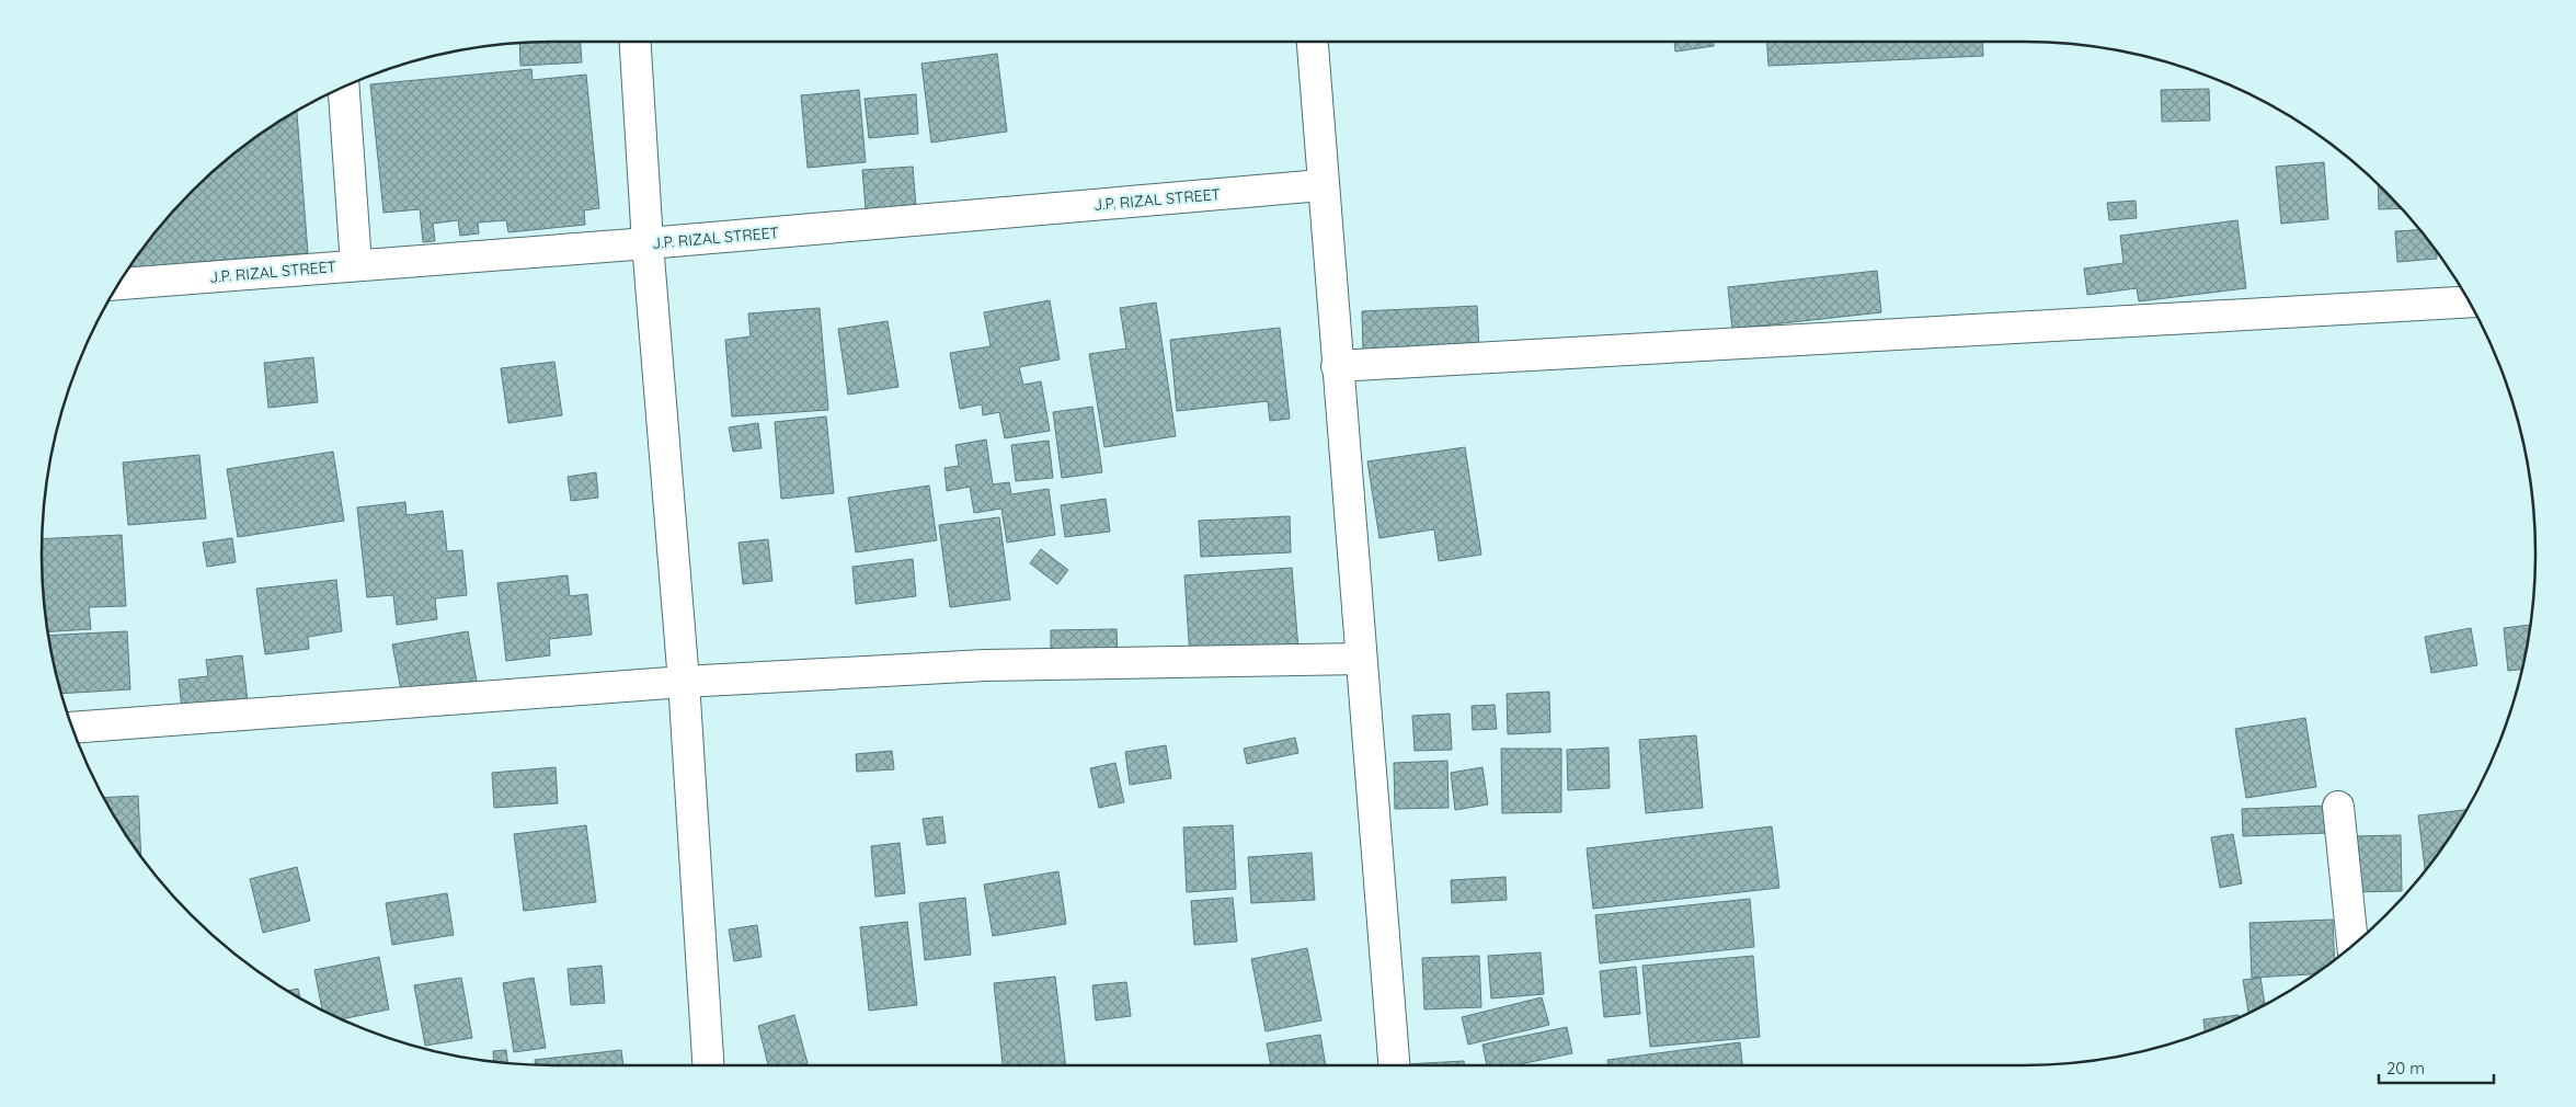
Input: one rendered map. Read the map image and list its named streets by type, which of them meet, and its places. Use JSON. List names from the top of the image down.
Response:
{
  "streets": {
    "street": ["J.P. RIZAL STREET"]
  },
  "scale_bar": "20 m"
}
